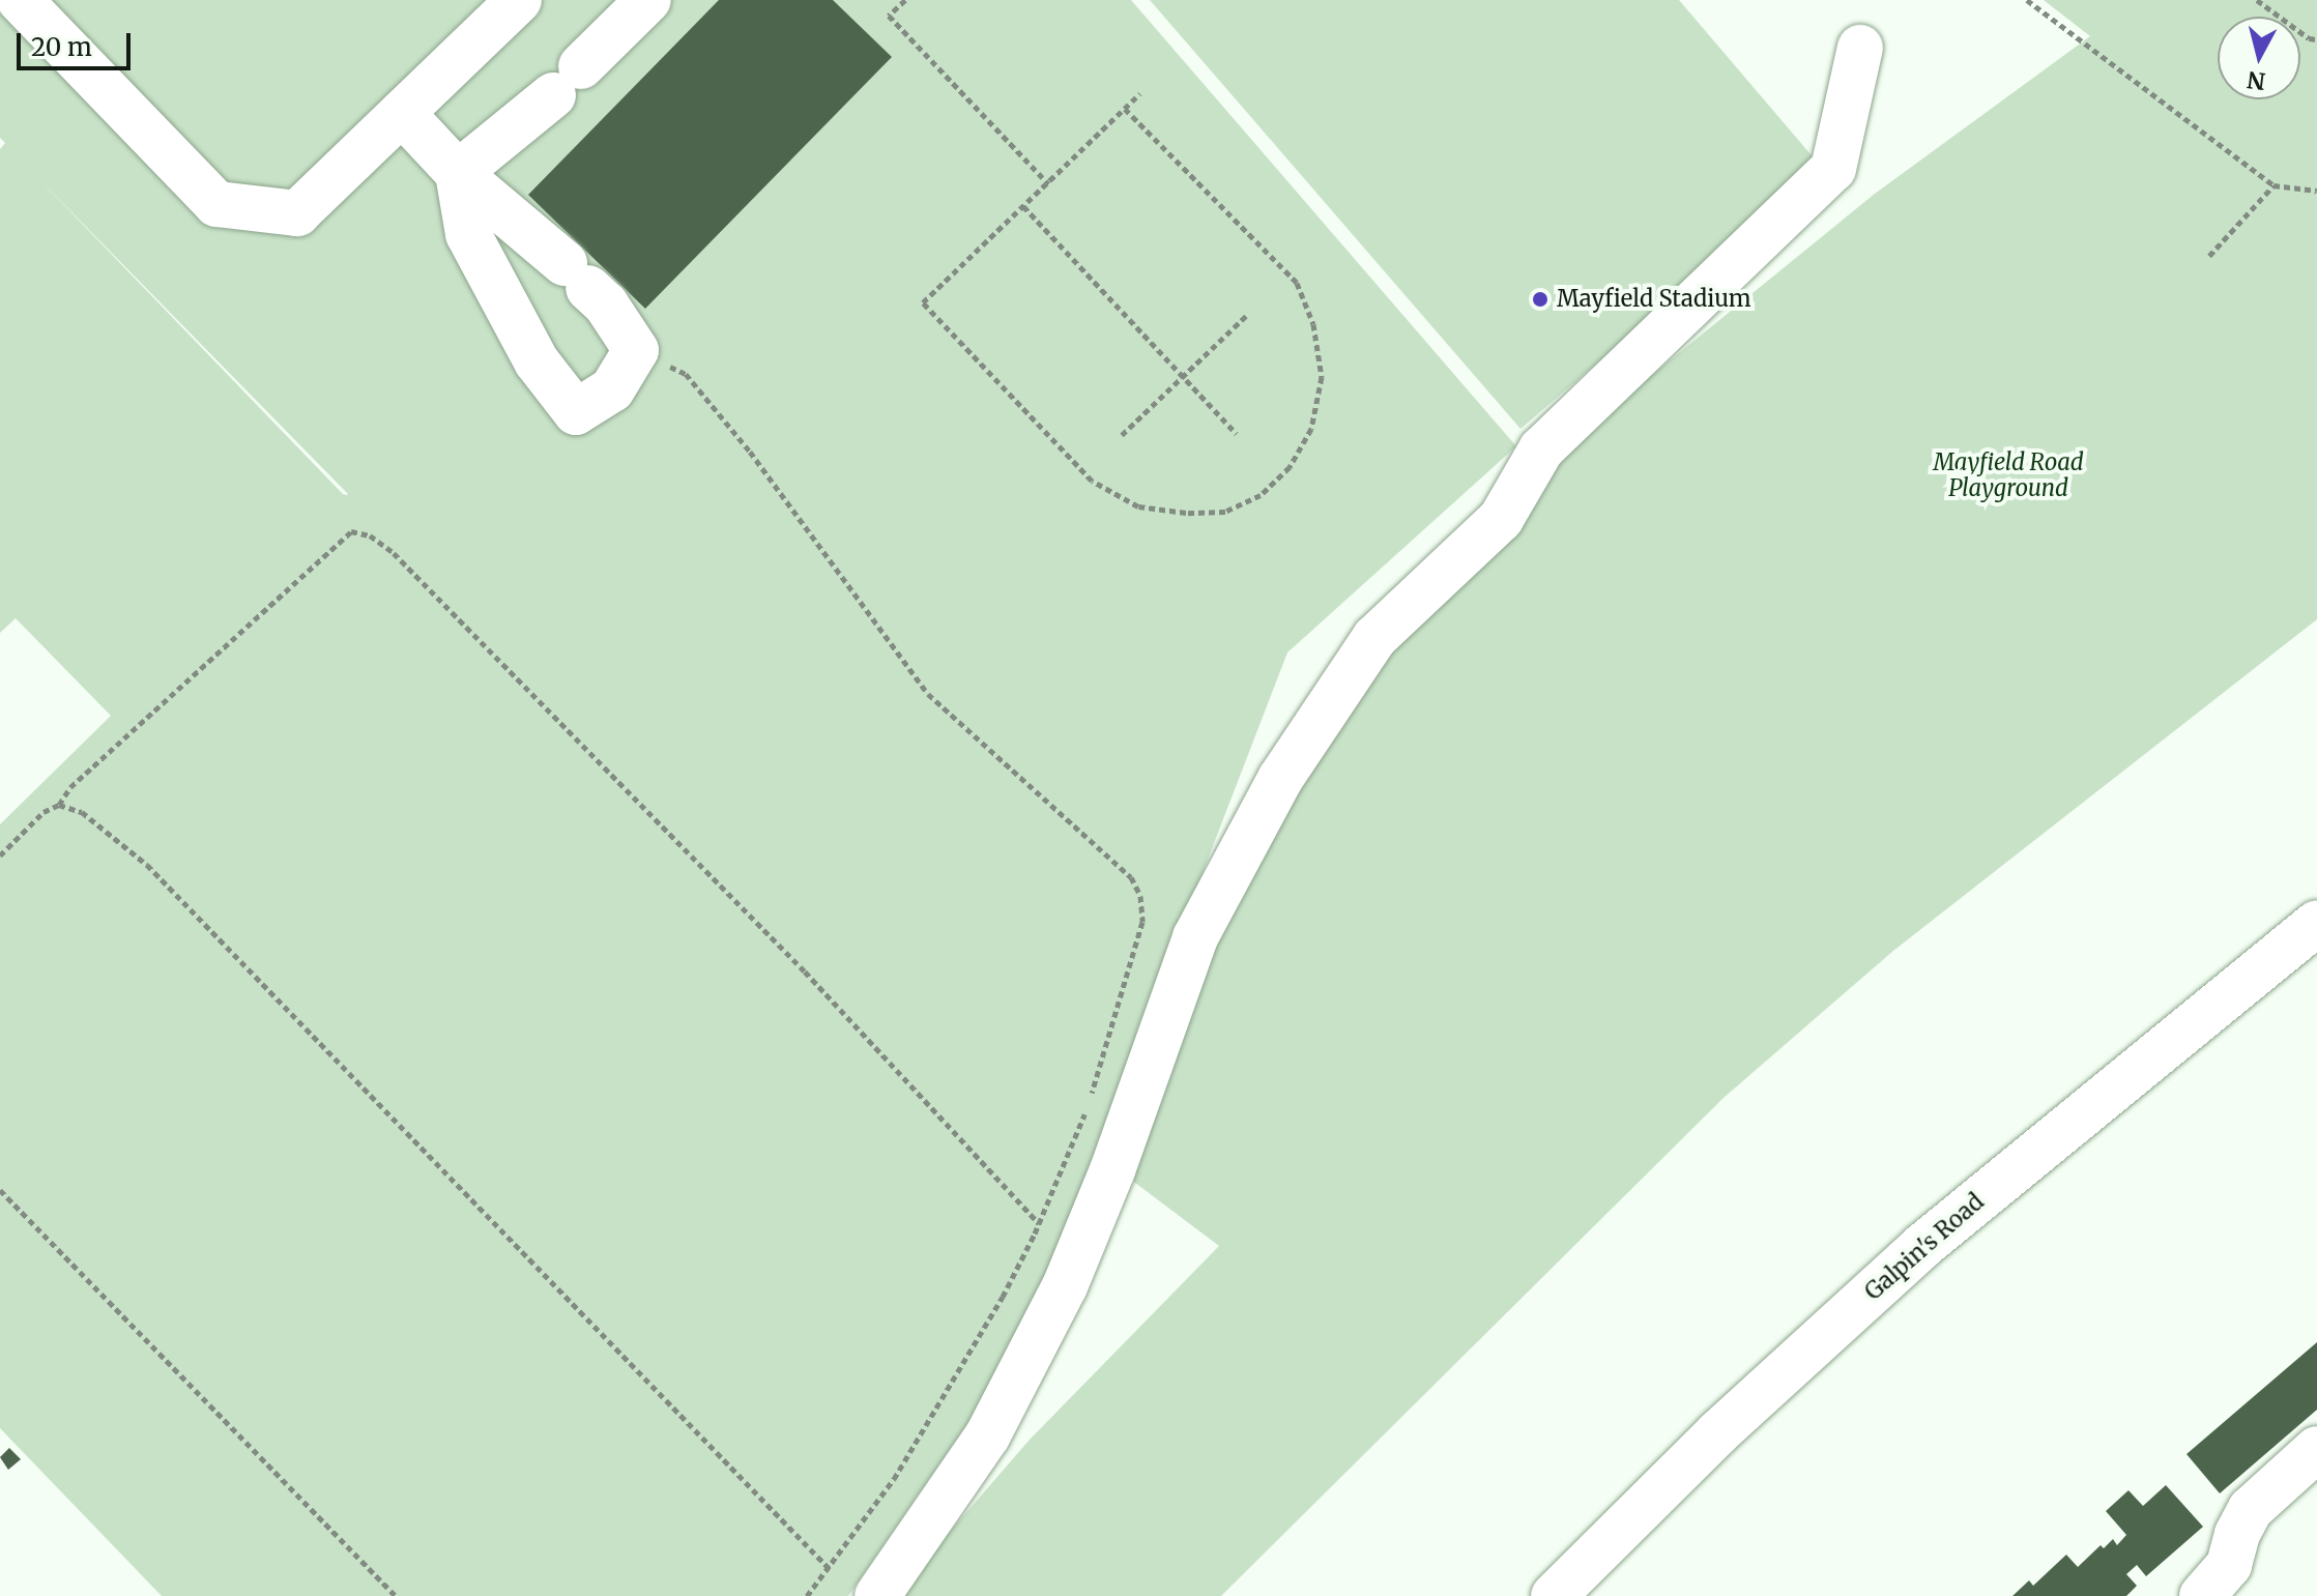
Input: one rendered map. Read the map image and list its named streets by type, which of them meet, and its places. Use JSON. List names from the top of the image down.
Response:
{
  "streets": {
    "street": ["Galpin's Road"]
  },
  "parks": ["Mayfield Road Playground"],
  "places": ["Mayfield Stadium"],
  "scale_bar": "20 m",
  "north": "bottom"
}
